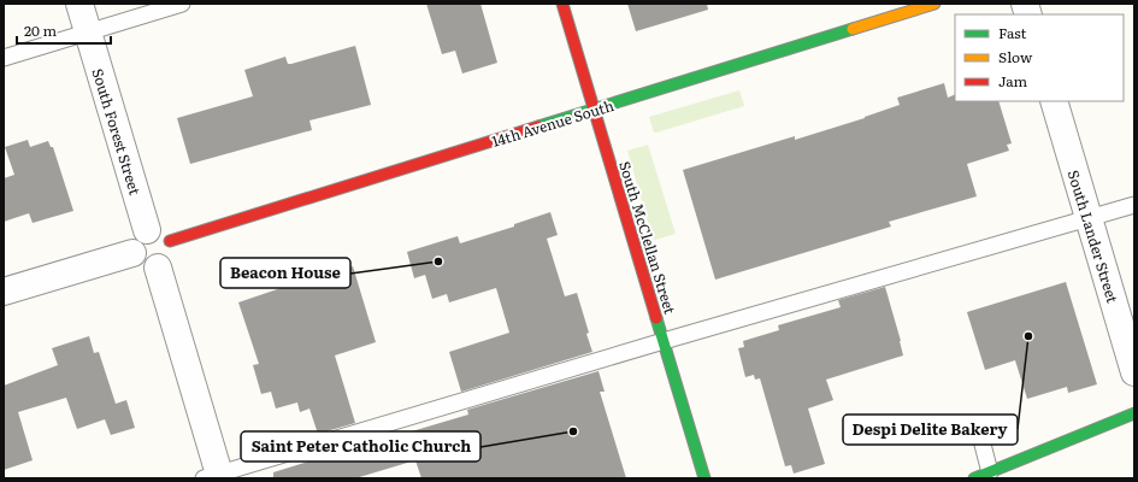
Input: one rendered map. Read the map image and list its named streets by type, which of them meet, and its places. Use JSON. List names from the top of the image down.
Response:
{
  "streets": {
    "street": [
      "14th Avenue South",
      "South Forest Street",
      "South Lander Street",
      "South McClellan Street"
    ]
  },
  "crossings": [
    ["14th Avenue South", "South Forest Street"],
    ["14th Avenue South", "South McClellan Street"]
  ],
  "places": ["Beacon House", "Despi Delite Bakery", "Saint Peter Catholic Church"],
  "legend": ["Fast", "Slow", "Jam"],
  "scale_bar": "20 m"
}
